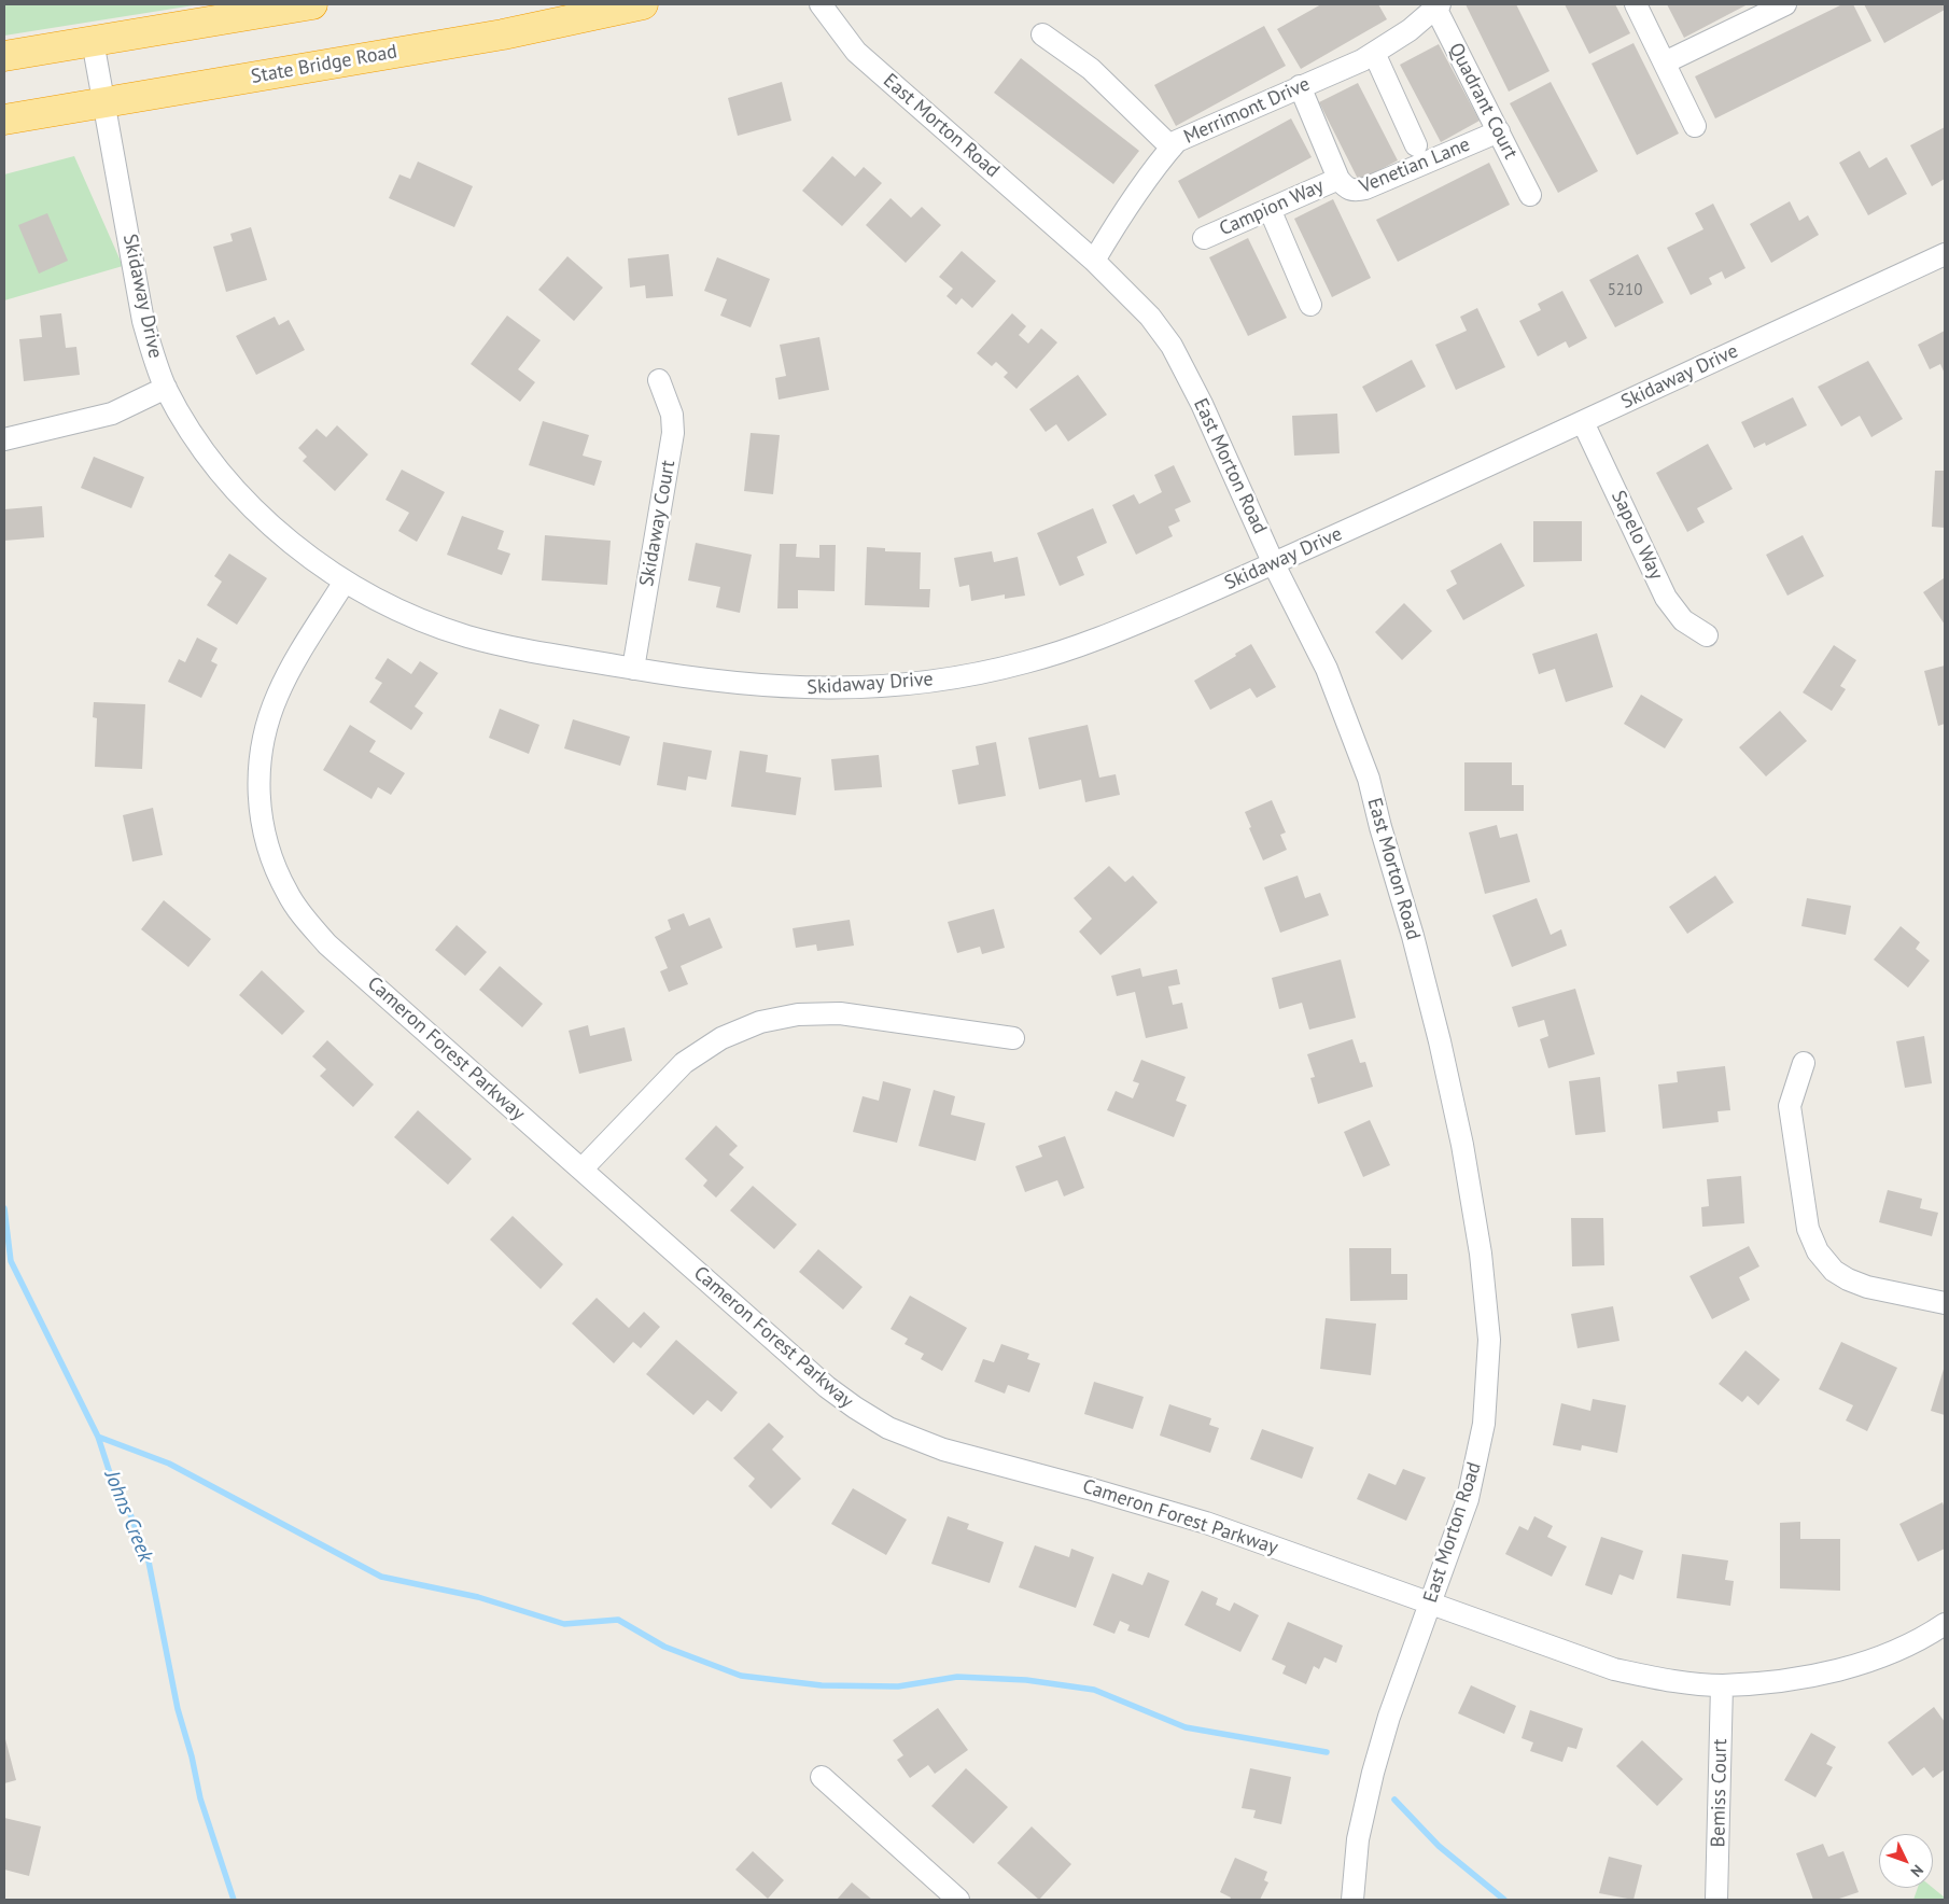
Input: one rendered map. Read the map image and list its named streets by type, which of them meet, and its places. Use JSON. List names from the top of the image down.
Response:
{
  "streets": {
    "highway": ["State Bridge Road"],
    "street": [
      "Quadrant Court",
      "Merrimont Drive",
      "East Morton Road",
      "Venetian Lane",
      "Campion Way",
      "Skidaway Drive",
      "Skidaway Court",
      "Sapelo Way",
      "Cameron Forest Parkway",
      "Bemiss Court"
    ]
  },
  "crossings": [
    ["State Bridge Road", "Skidaway Drive"],
    ["Quadrant Court", "Merrimont Drive"],
    ["Quadrant Court", "Venetian Lane"],
    ["Merrimont Drive", "East Morton Road"],
    ["Merrimont Drive", "Venetian Lane"],
    ["East Morton Road", "Skidaway Drive"],
    ["East Morton Road", "Cameron Forest Parkway"],
    ["Venetian Lane", "Campion Way"],
    ["Skidaway Drive", "Skidaway Court"],
    ["Skidaway Drive", "Sapelo Way"],
    ["Skidaway Drive", "Cameron Forest Parkway"],
    ["Cameron Forest Parkway", "Bemiss Court"]
  ],
  "water": ["Johns Creek"],
  "house_numbers": ["5210"],
  "north": "bottom right"
}
